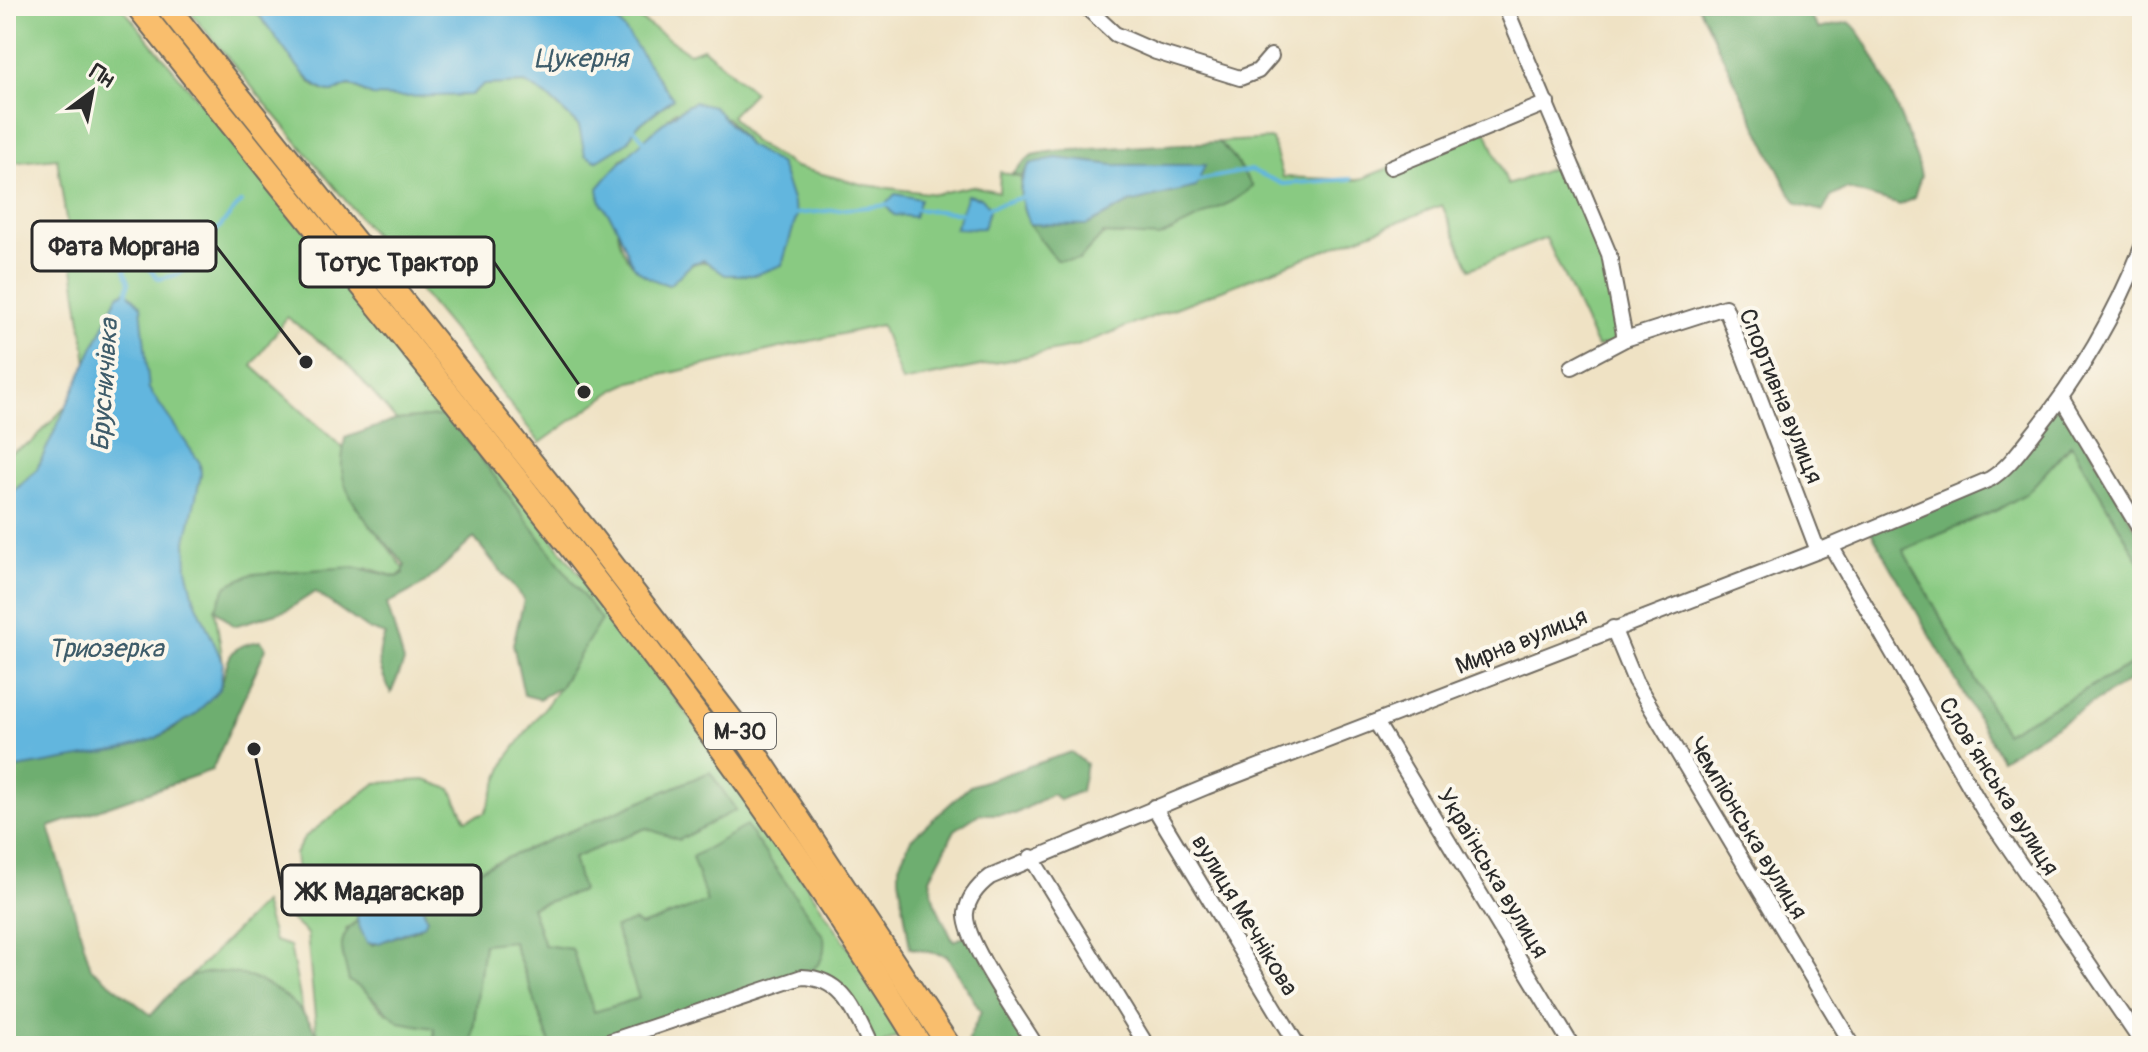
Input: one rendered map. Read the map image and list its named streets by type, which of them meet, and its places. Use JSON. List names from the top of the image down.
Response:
{
  "streets": {
    "highway": ["М-30"],
    "street": [
      "Спортивна вулиця",
      "Мирна вулиця",
      "Словʼянська вулиця",
      "Чемпіонська вулиця",
      "Українська вулиця",
      "вулиця Мечнікова"
    ]
  },
  "crossings": [
    ["Спортивна вулиця", "Мирна вулиця"],
    ["Спортивна вулиця", "Словʼянська вулиця"],
    ["Мирна вулиця", "Словʼянська вулиця"],
    ["Мирна вулиця", "Чемпіонська вулиця"],
    ["Мирна вулиця", "Українська вулиця"],
    ["Мирна вулиця", "вулиця Мечнікова"]
  ],
  "water": ["Цукерня", "Брусничівка", "Триозерка"],
  "places": ["Фата Моргана", "Тотус Трактор", "ЖК Мадагаскар"],
  "north": "top right"
}
